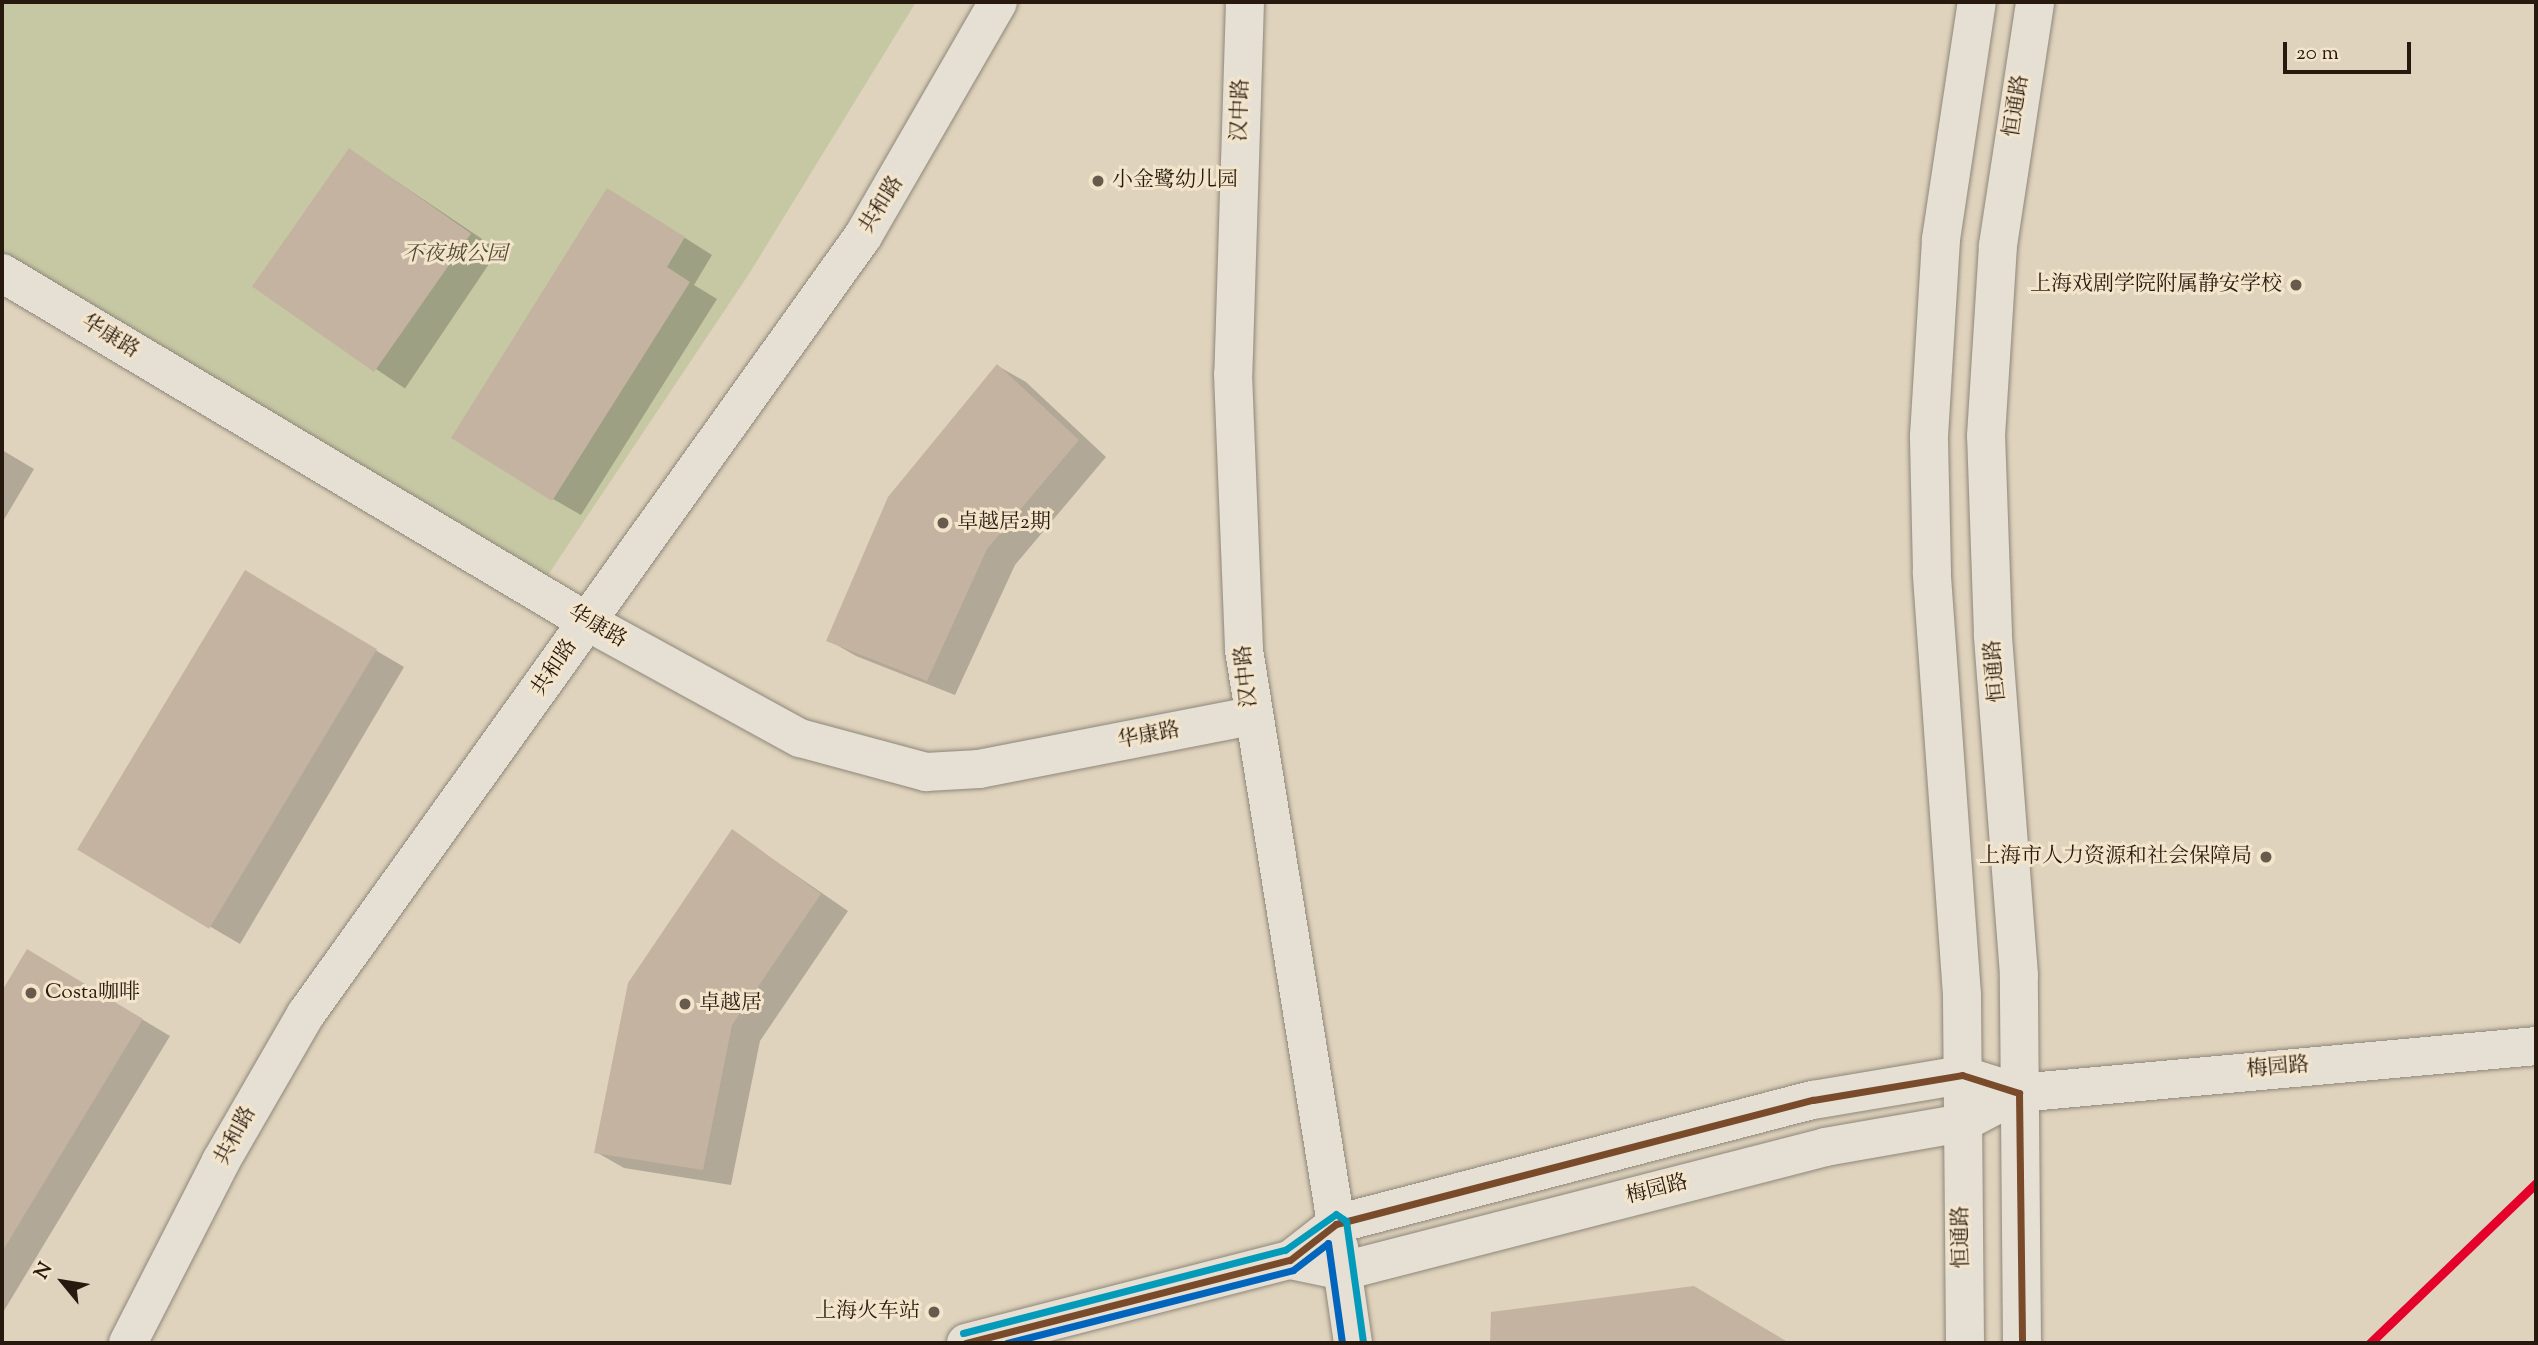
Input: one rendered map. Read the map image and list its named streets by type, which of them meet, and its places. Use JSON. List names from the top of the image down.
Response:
{
  "streets": {
    "street": [
      "恒通路",
      "汉中路",
      "共和路",
      "华康路",
      "梅园路"
    ]
  },
  "crossings": [
    ["恒通路", "梅园路"],
    ["汉中路", "华康路"],
    ["汉中路", "梅园路"],
    ["共和路", "华康路"]
  ],
  "parks": ["不夜城公园"],
  "places": [
    "小金鹭幼儿园",
    "上海戏剧学院附属静安学校",
    "卓越居2期",
    "上海市人力资源和社会保障局",
    "Costa咖啡",
    "卓越居",
    "上海火车站"
  ],
  "scale_bar": "20 m",
  "north": "top left"
}
